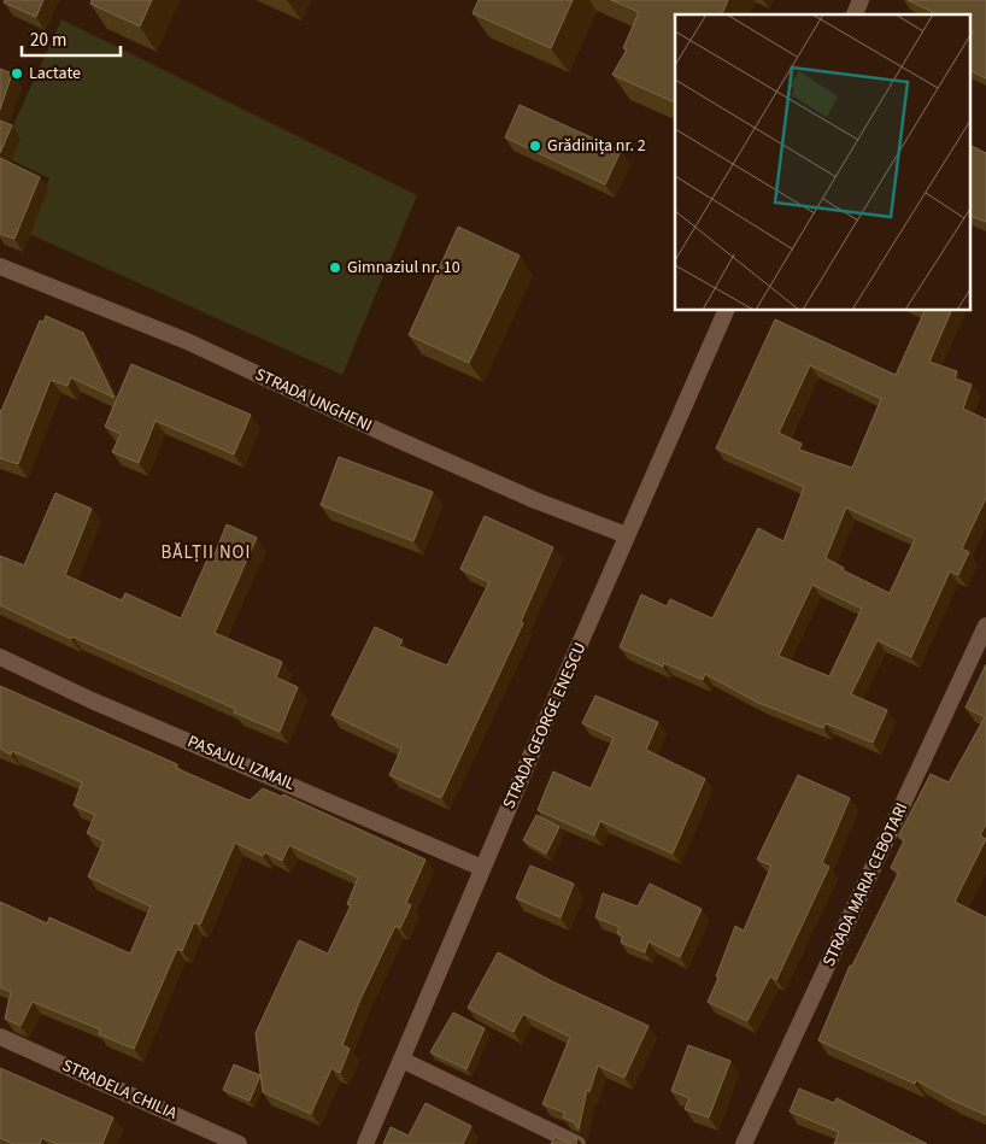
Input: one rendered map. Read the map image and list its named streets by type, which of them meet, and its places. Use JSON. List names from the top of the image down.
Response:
{
  "streets": {
    "street": [
      "STRADA UNGHENI",
      "STRADA GEORGE ENESCU",
      "PASAJUL IZMAIL",
      "STRADA MARIA CEBOTARI",
      "STRADELA CHILIA"
    ]
  },
  "crossings": [
    ["STRADA UNGHENI", "STRADA GEORGE ENESCU"],
    ["STRADA GEORGE ENESCU", "PASAJUL IZMAIL"]
  ],
  "districts": ["BĂLȚII NOI"],
  "places": ["Lactate", "Grădinița nr. 2", "Gimnaziul nr. 10"],
  "scale_bar": "20 m"
}
